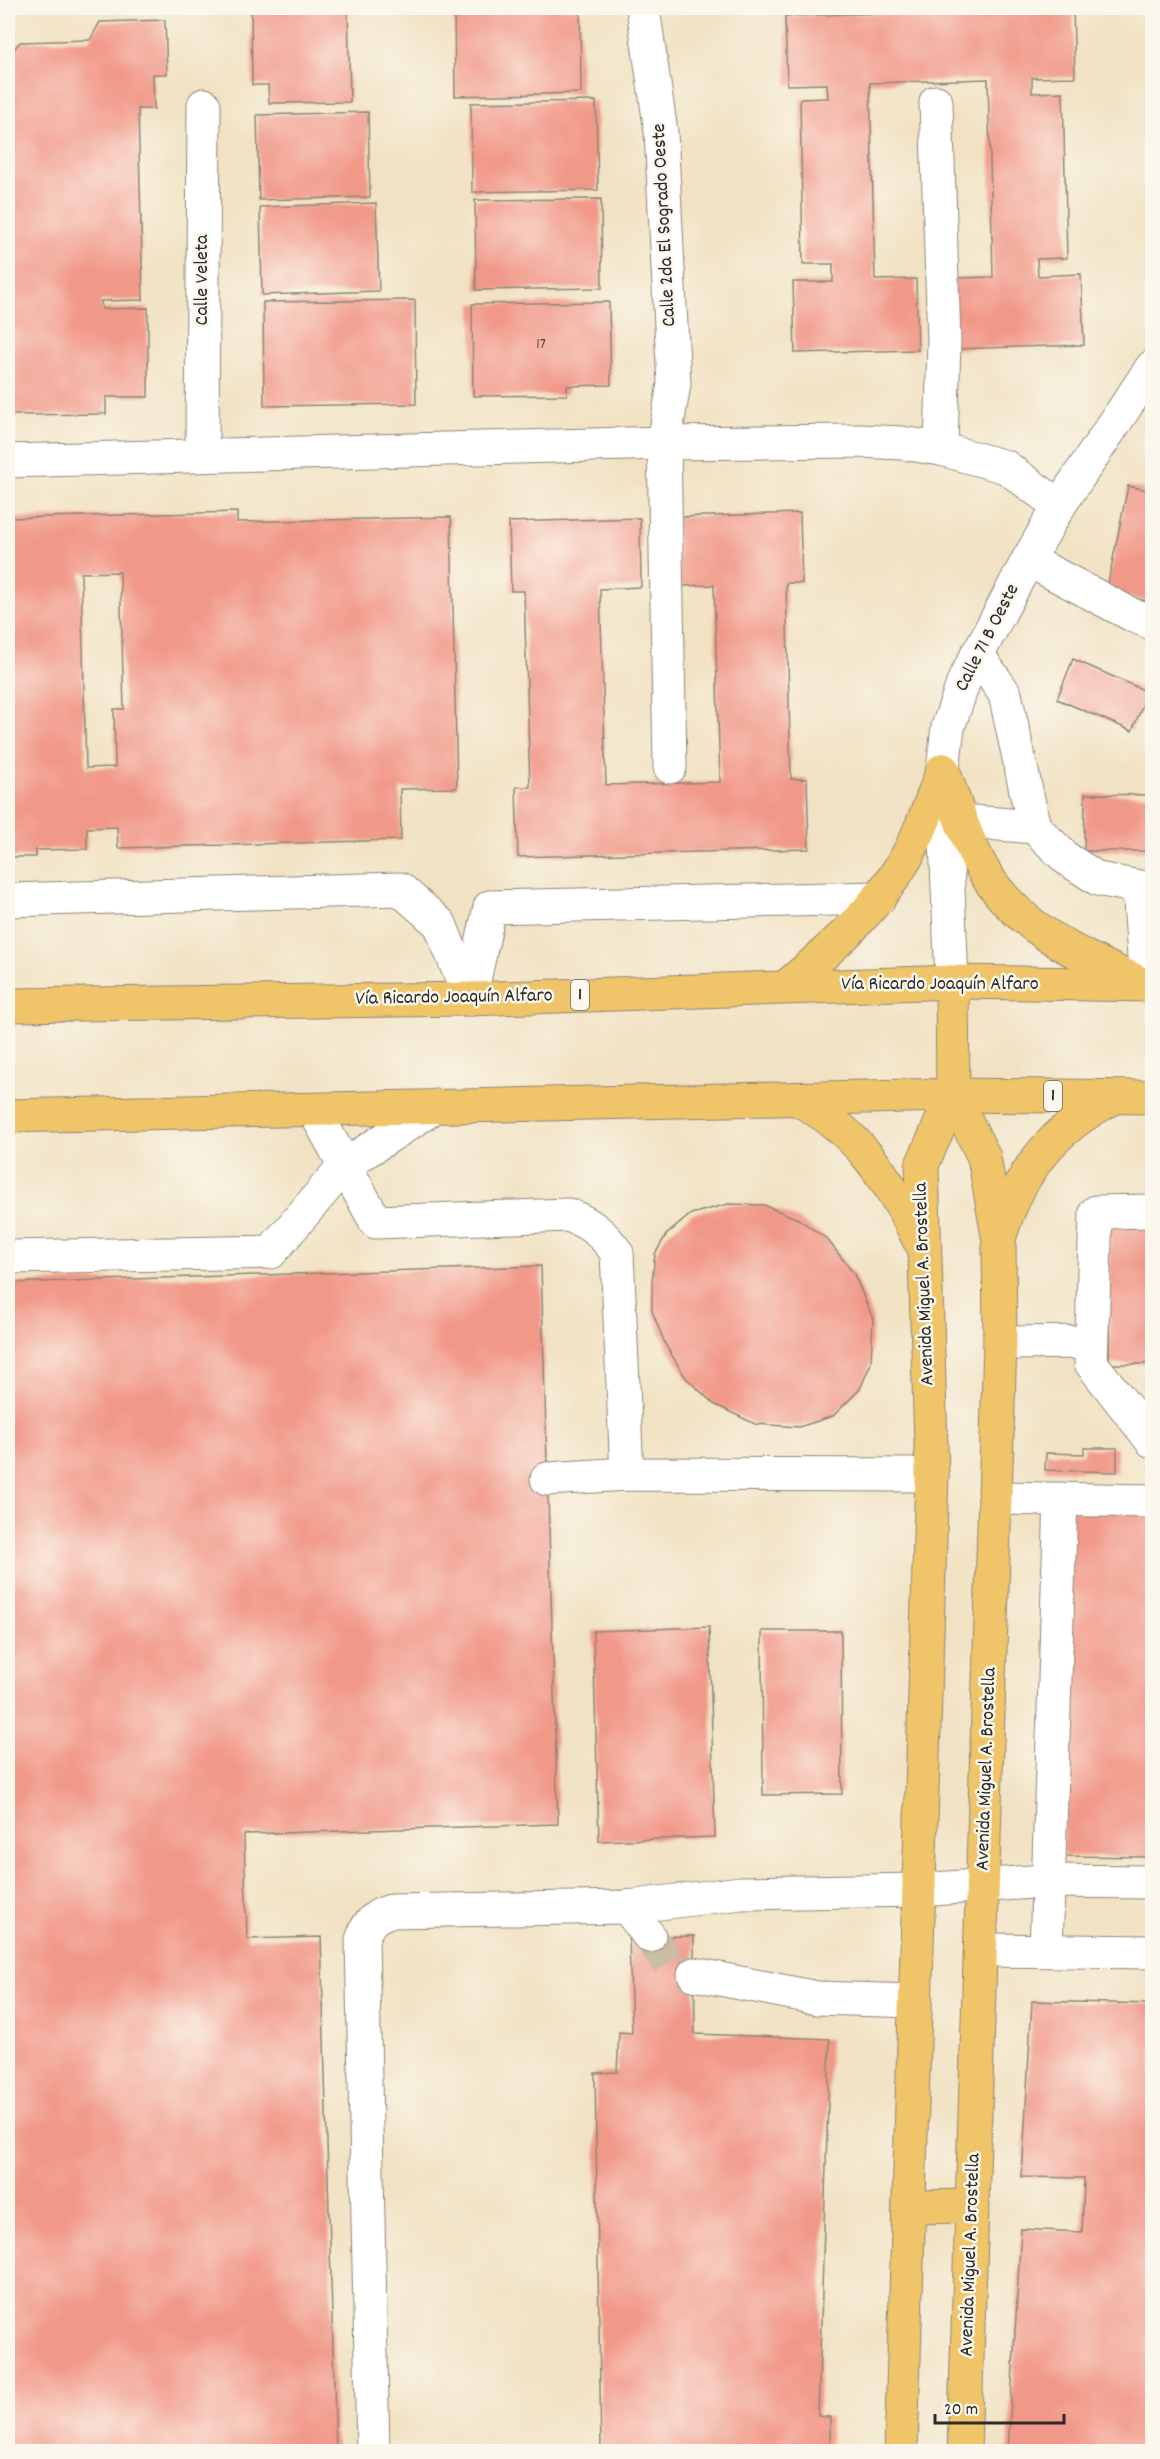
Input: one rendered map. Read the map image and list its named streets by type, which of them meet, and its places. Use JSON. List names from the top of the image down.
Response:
{
  "streets": {
    "main road": ["Vía Ricardo Joaquín Alfaro", "1", "Avenida Miguel A. Brostella"],
    "street": ["Calle 2da El Sogrado Oeste", "Calle Veleta", "Calle 71 B Oeste"]
  },
  "crossings": [
    ["Calle 71 B Oeste", "Vía Ricardo Joaquín Alfaro"],
    ["Calle 71 B Oeste", "Avenida Miguel A. Brostella"],
    ["Vía Ricardo Joaquín Alfaro", "Avenida Miguel A. Brostella"],
    ["1", "Avenida Miguel A. Brostella"]
  ],
  "house_numbers": ["17"],
  "scale_bar": "20 m"
}
